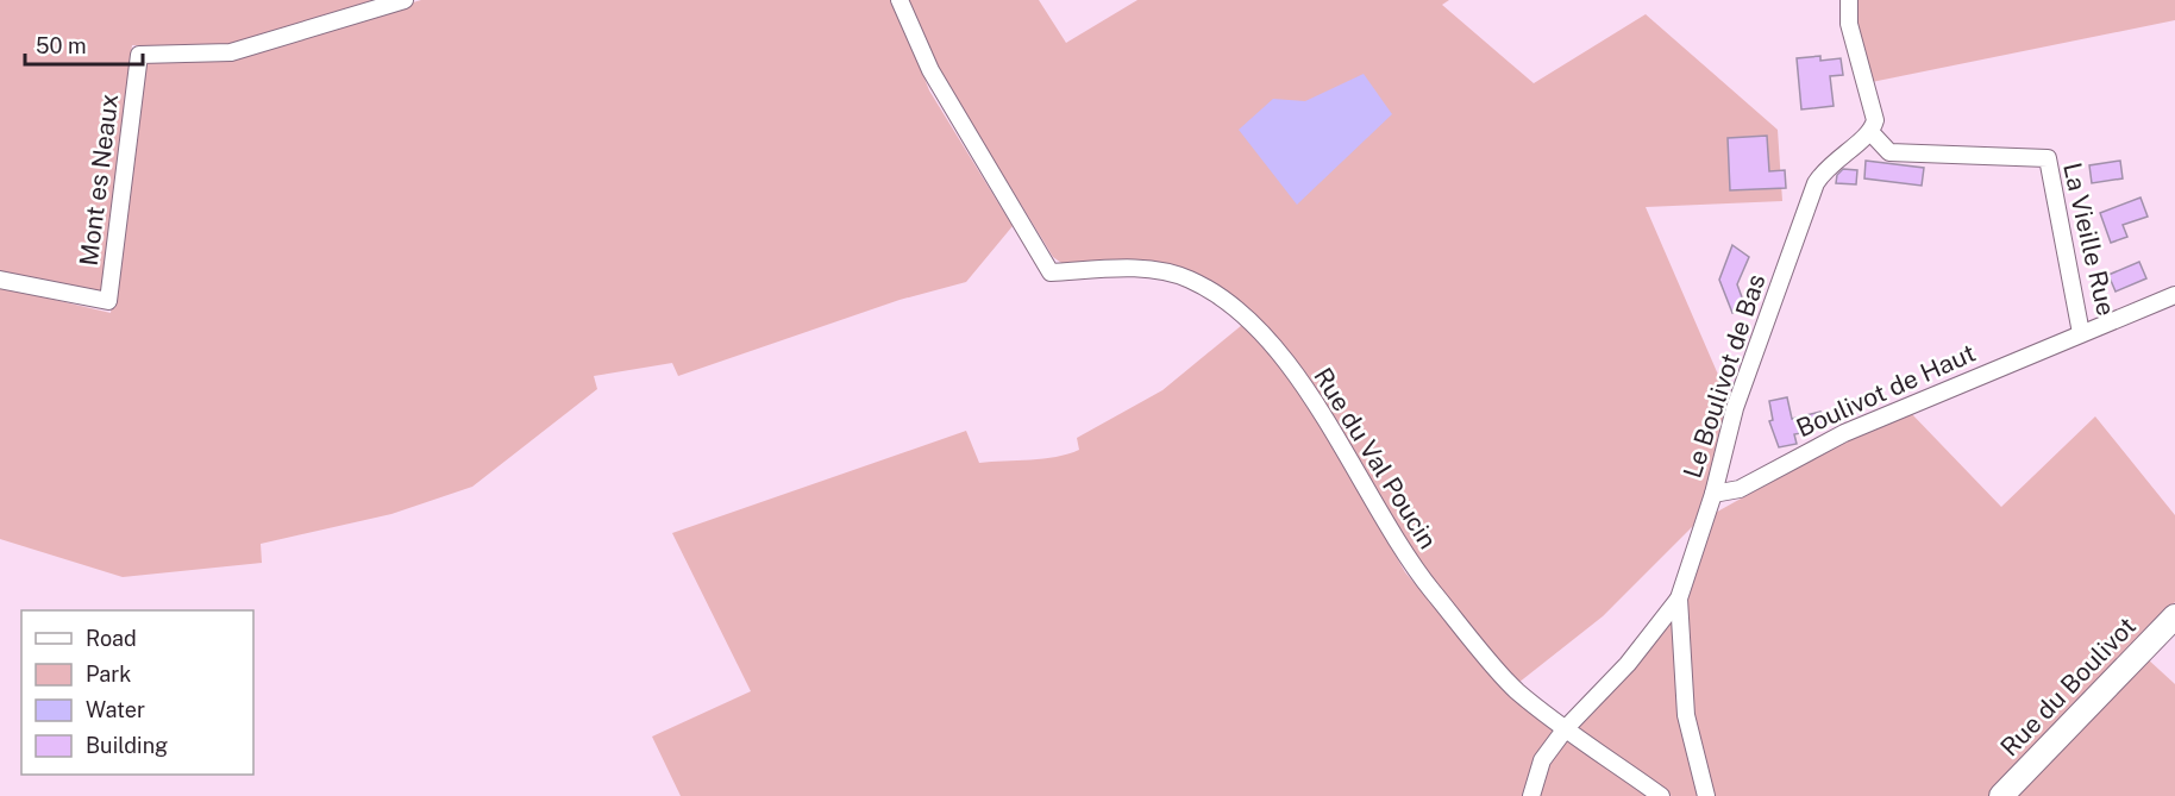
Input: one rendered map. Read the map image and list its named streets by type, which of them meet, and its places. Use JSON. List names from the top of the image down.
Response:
{
  "streets": {
    "street": [
      "Mont es Neaux",
      "La Vieille Rue",
      "Le Boulivot de Bas",
      "Boulivot de Haut",
      "Rue du Val Poucin",
      "Rue du Boulivot"
    ]
  },
  "crossings": [
    ["La Vieille Rue", "Le Boulivot de Bas"],
    ["La Vieille Rue", "Boulivot de Haut"],
    ["Le Boulivot de Bas", "Boulivot de Haut"]
  ],
  "legend": [
    "Road",
    "Park",
    "Water",
    "Building"
  ],
  "scale_bar": "50 m"
}
